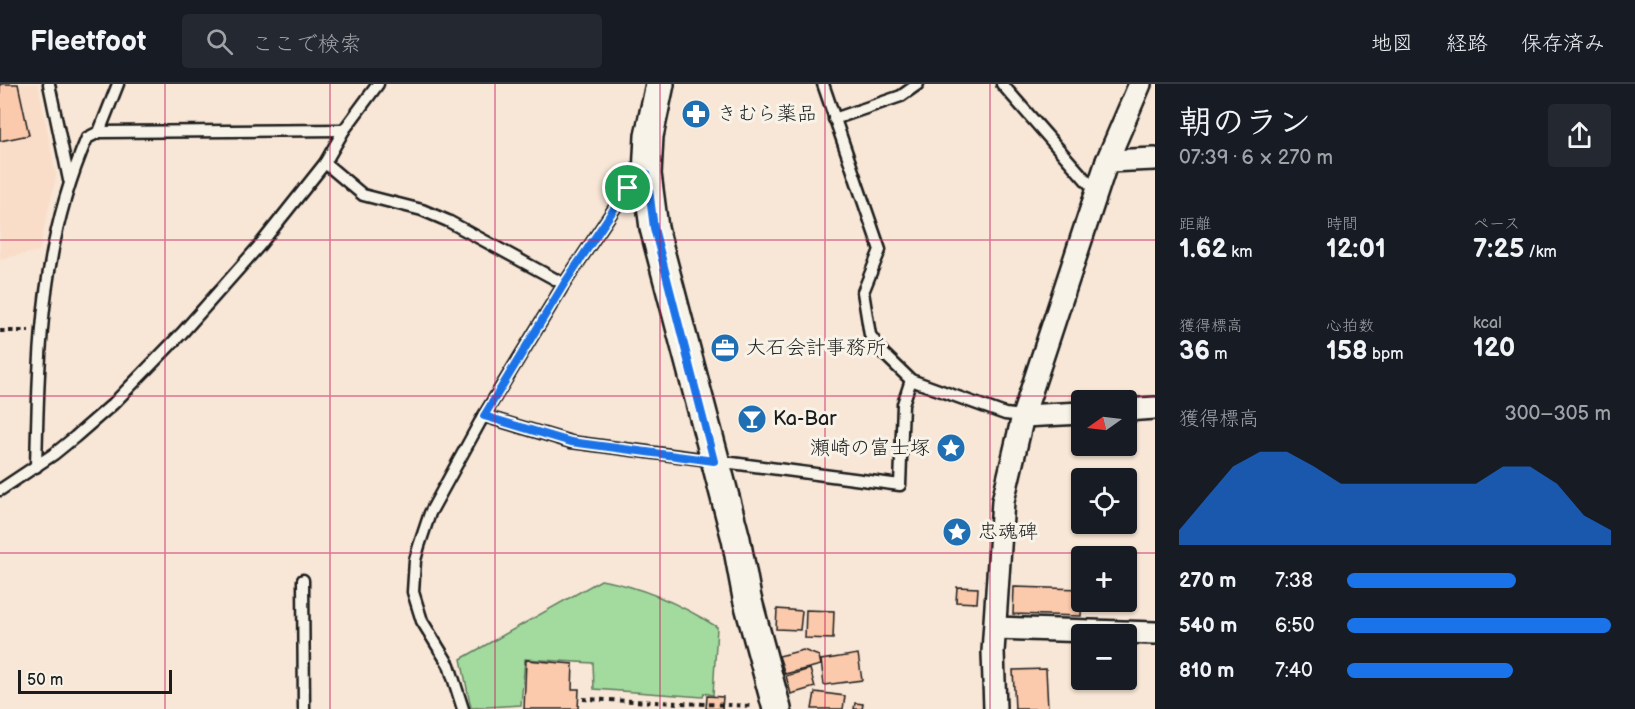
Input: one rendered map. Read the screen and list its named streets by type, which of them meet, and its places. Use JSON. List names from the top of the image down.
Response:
{
  "places": {
    "pharmacy": ["きむら薬品"],
    "office": ["大石会計事務所"],
    "bar": ["Ka-Bar"],
    "place": ["瀬崎の富士塚", "忠魂碑"]
  },
  "scale_bar": "50 m",
  "north": "left",
  "page": {
    "header": "Fleetfoot",
    "search": "ここで検索",
    "nav": ["地図", "経路", "保存済み"],
    "heading": ["朝のラン", "07:39 · 6 × 270 m"],
    "stats": [
      ["距離", "1.62 km"],
      ["時間", "12:01"],
      ["ペース", "7:25 /km"],
      ["獲得標高", "36 m"],
      ["心拍数", "158 bpm"],
      ["kcal", "120"]
    ],
    "map_buttons": ["+", "−"],
    "chart": ["獲得標高", "300–305 m"],
    "list": [
      {
        "name": "270 m",
        "note": "7:38"
      },
      {
        "name": "540 m",
        "note": "6:50"
      },
      {
        "name": "810 m",
        "note": "7:40"
      }
    ],
    "scale": "50 m"
  }
}
